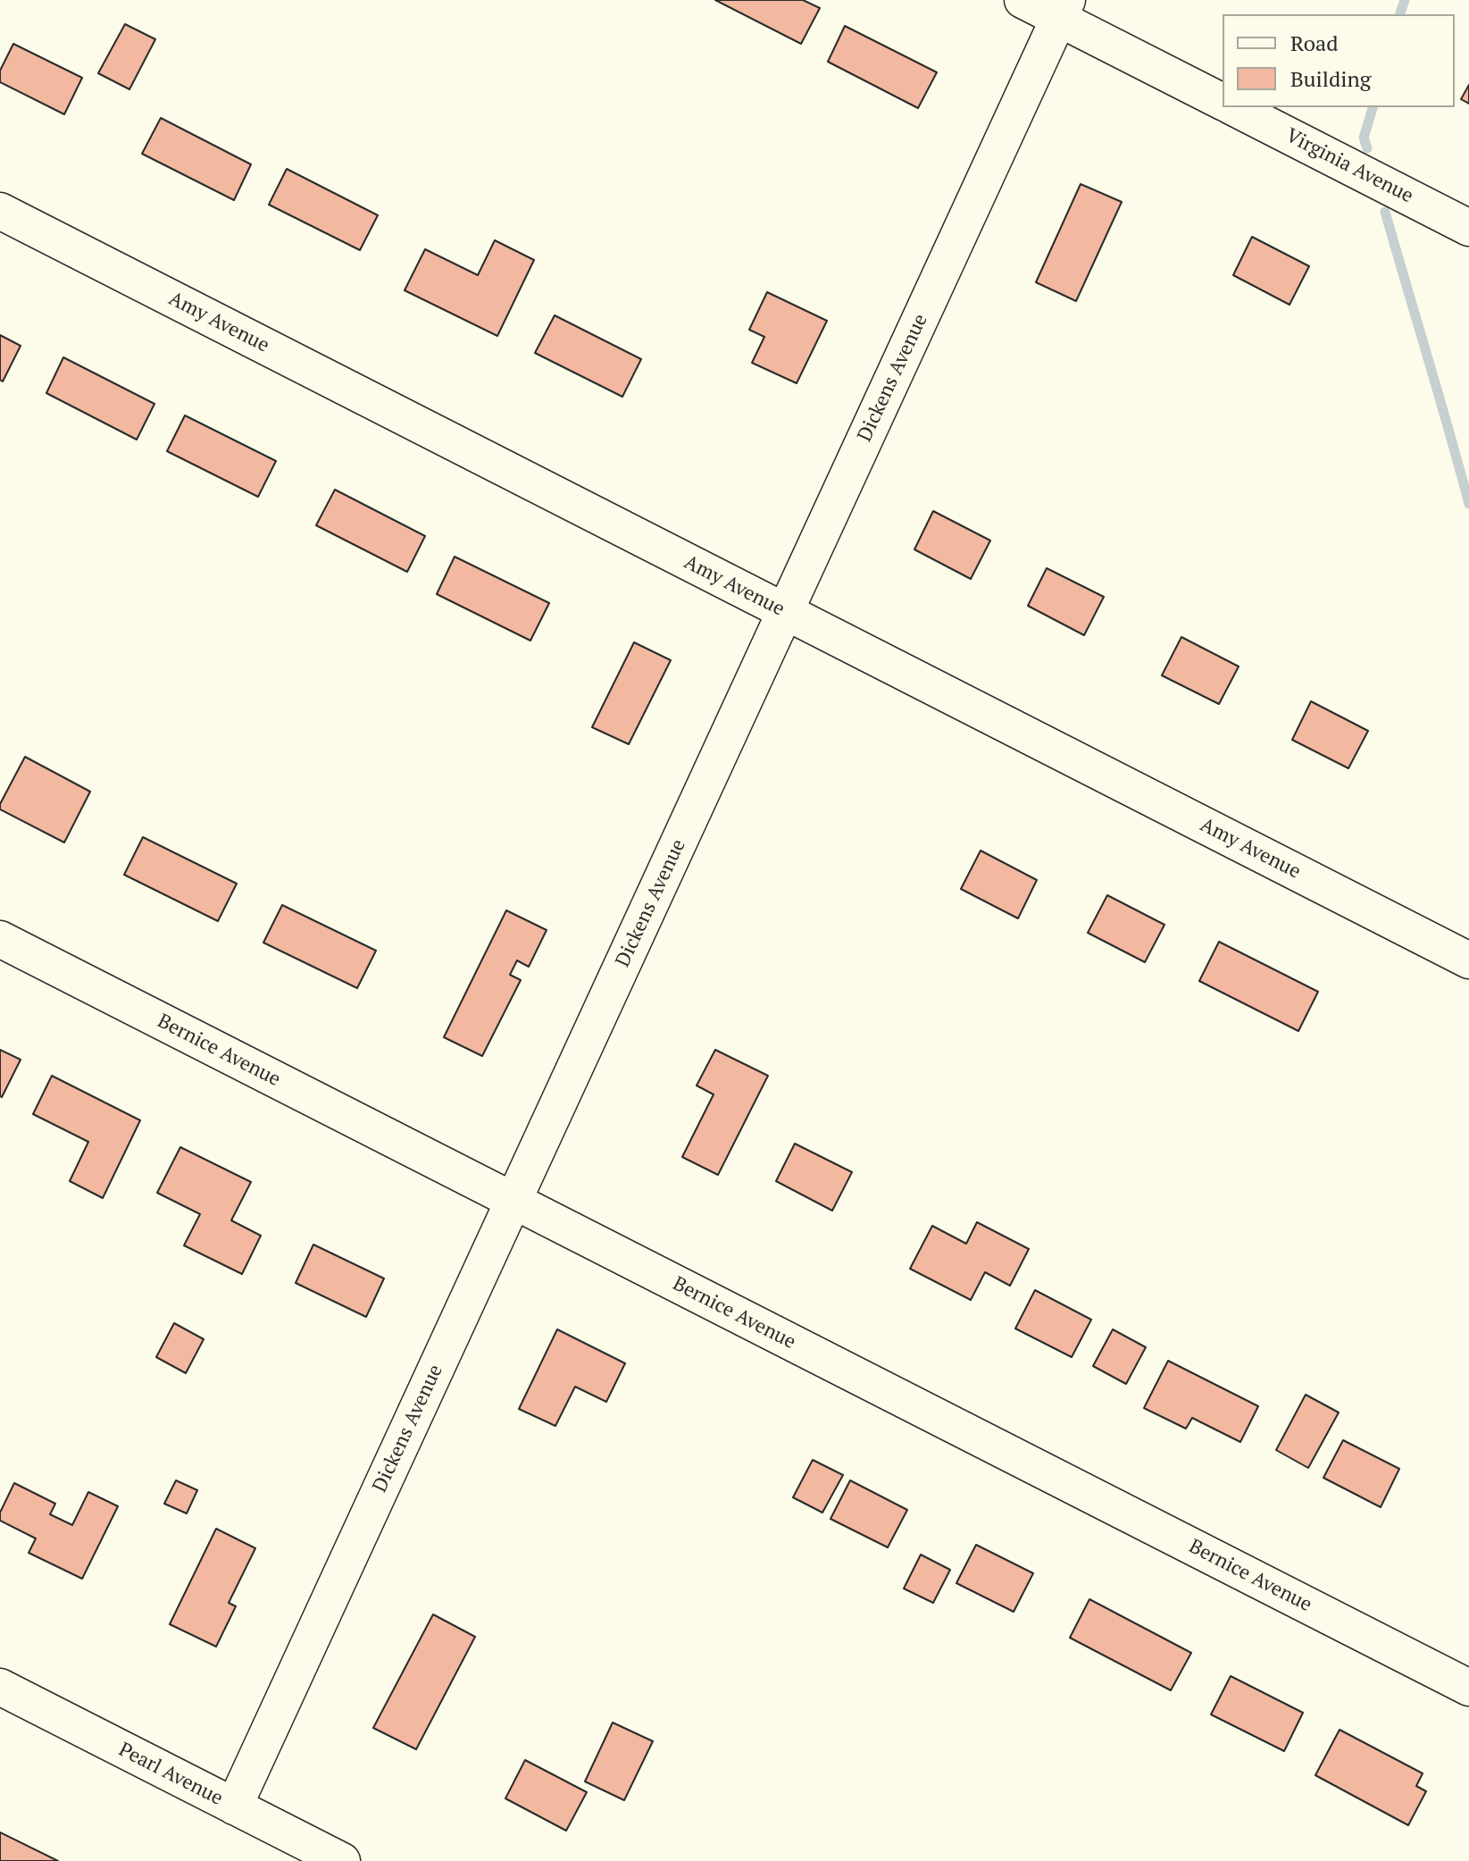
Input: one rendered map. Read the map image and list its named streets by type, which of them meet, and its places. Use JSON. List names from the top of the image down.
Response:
{
  "streets": {
    "street": [
      "Virginia Avenue",
      "Amy Avenue",
      "Dickens Avenue",
      "Bernice Avenue",
      "Pearl Avenue"
    ]
  },
  "crossings": [
    ["Amy Avenue", "Dickens Avenue"],
    ["Dickens Avenue", "Bernice Avenue"],
    ["Dickens Avenue", "Pearl Avenue"]
  ],
  "legend": ["Road", "Building"]
}
